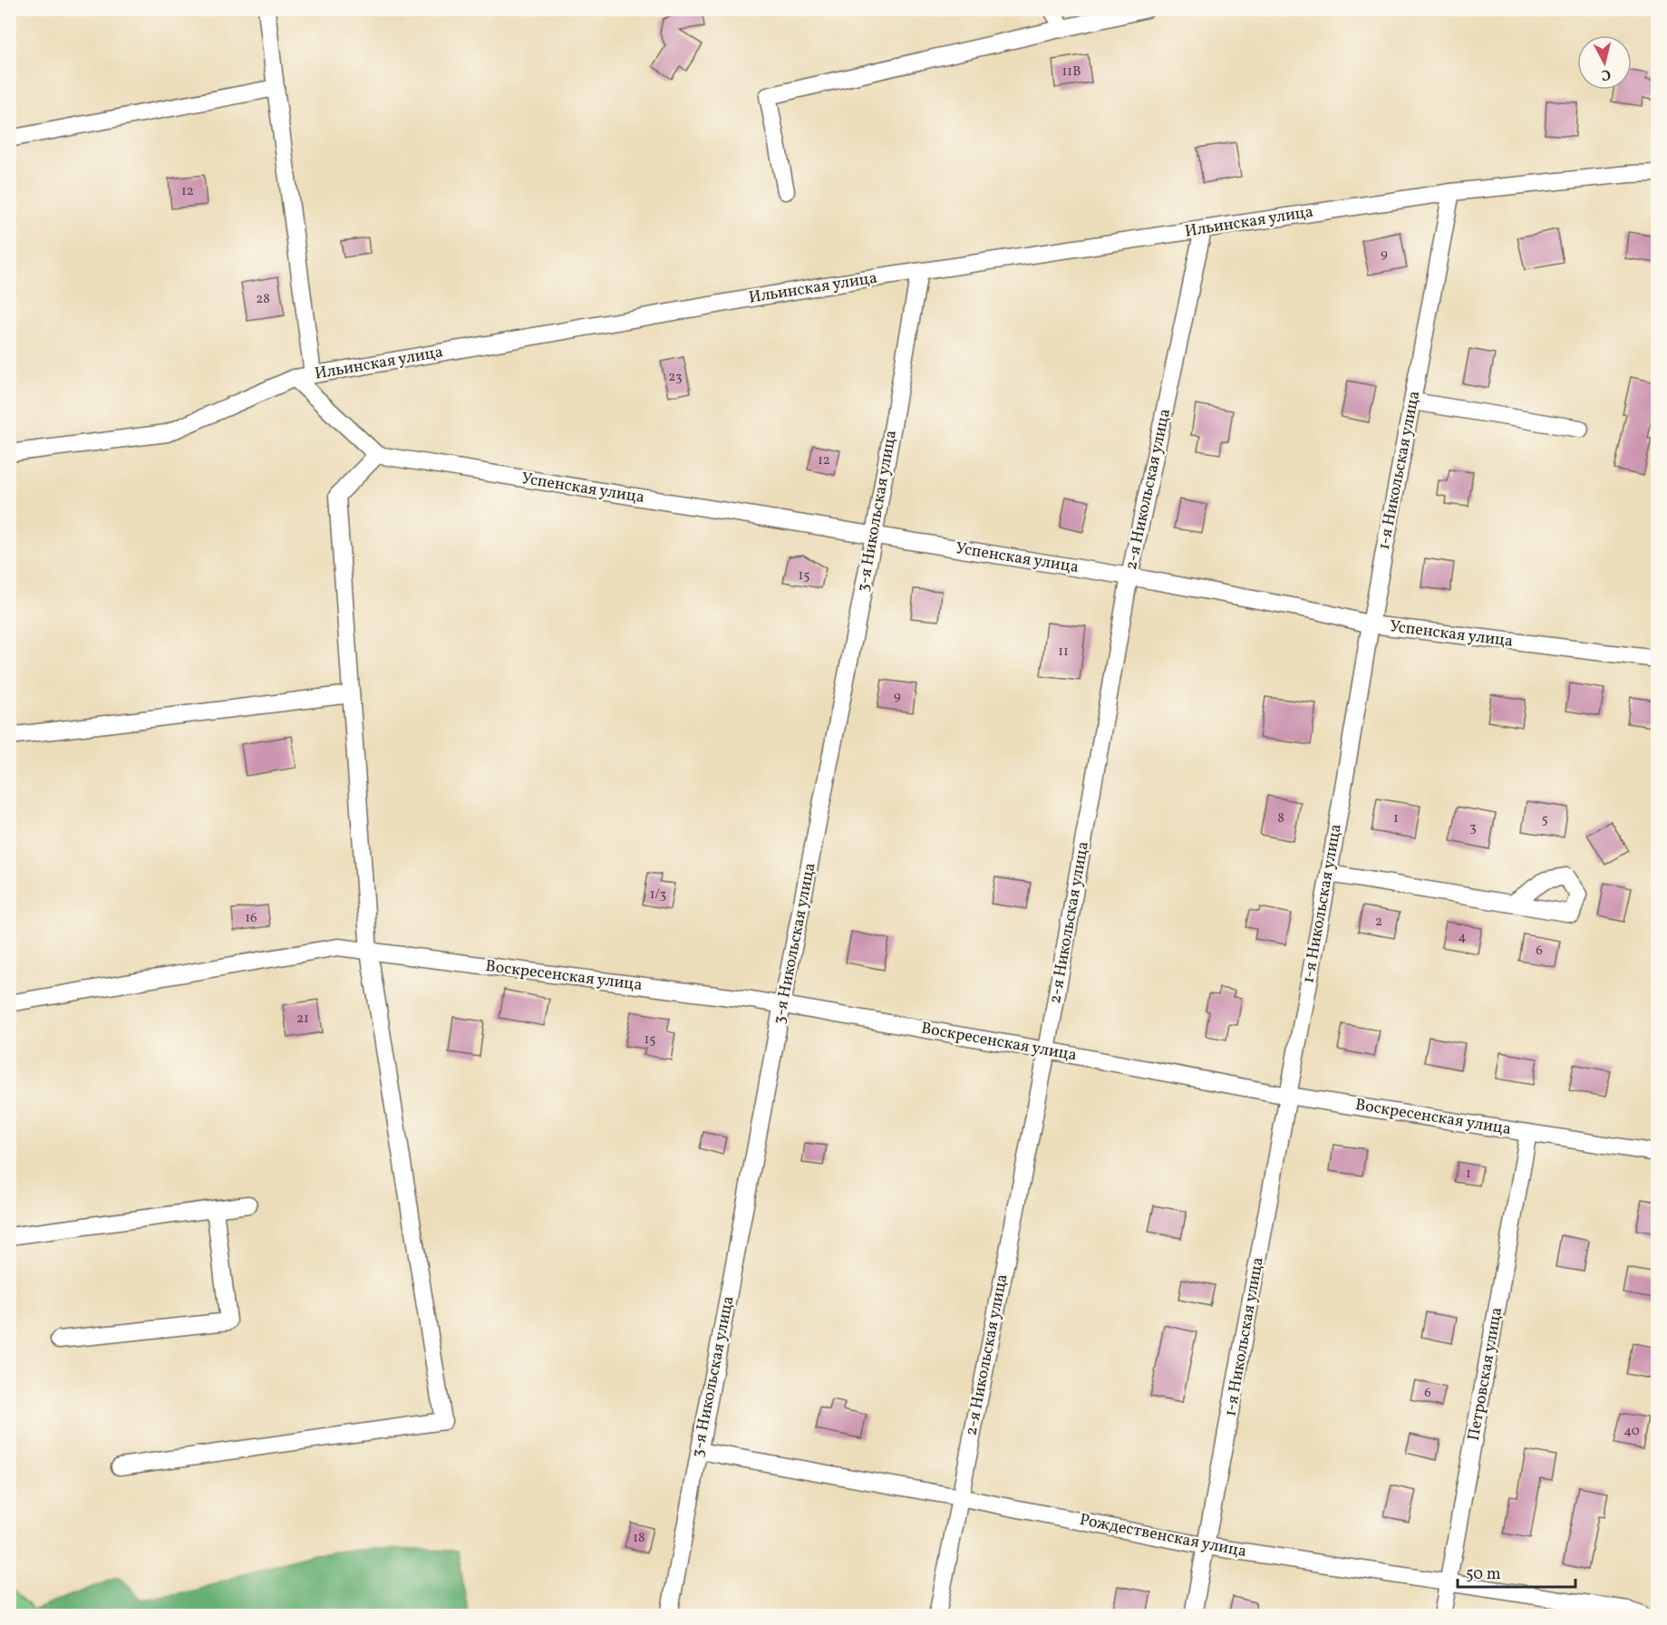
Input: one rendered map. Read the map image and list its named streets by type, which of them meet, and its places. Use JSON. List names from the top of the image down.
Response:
{
  "streets": {
    "street": [
      "Ильинская улица",
      "1-я Никольская улица",
      "Успенская улица",
      "2-я Никольская улица",
      "3-я Никольская улица",
      "Воскресенская улица",
      "Петровская улица",
      "Рождественская улица"
    ]
  },
  "crossings": [
    ["Ильинская улица", "1-я Никольская улица"],
    ["Ильинская улица", "2-я Никольская улица"],
    ["Ильинская улица", "3-я Никольская улица"],
    ["1-я Никольская улица", "Успенская улица"],
    ["1-я Никольская улица", "Воскресенская улица"],
    ["1-я Никольская улица", "Рождественская улица"],
    ["Успенская улица", "2-я Никольская улица"],
    ["Успенская улица", "3-я Никольская улица"],
    ["2-я Никольская улица", "Воскресенская улица"],
    ["2-я Никольская улица", "Рождественская улица"],
    ["3-я Никольская улица", "Воскресенская улица"],
    ["3-я Никольская улица", "Рождественская улица"],
    ["Воскресенская улица", "Петровская улица"],
    ["Петровская улица", "Рождественская улица"]
  ],
  "house_numbers": [
    "11В",
    "12",
    "9",
    "28",
    "23",
    "12",
    "15",
    "11",
    "9",
    "8",
    "1",
    "5",
    "3",
    "1/3",
    "16",
    "2",
    "4",
    "6",
    "21",
    "15",
    "1",
    "6",
    "40",
    "18"
  ],
  "scale_bar": "50 m",
  "north": "bottom"
}
